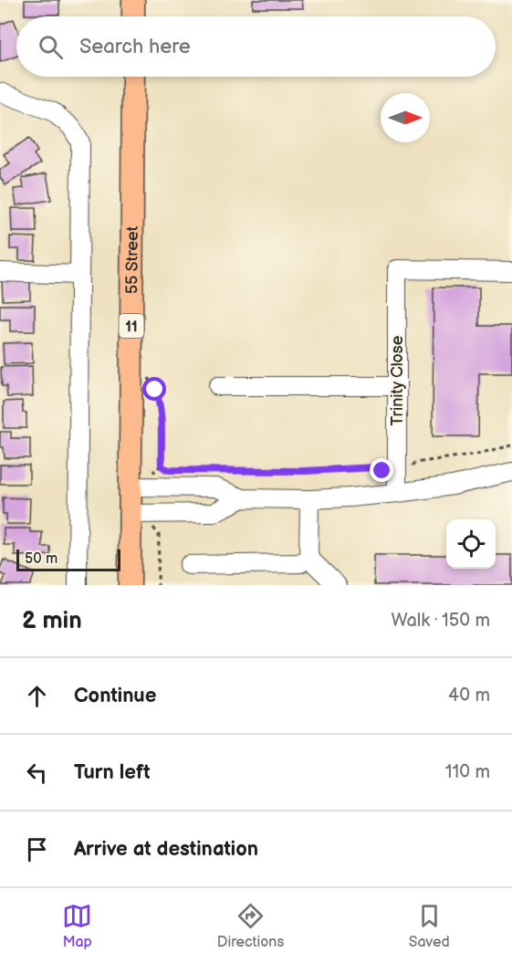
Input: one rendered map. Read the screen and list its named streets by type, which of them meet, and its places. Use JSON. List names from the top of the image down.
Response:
{
  "streets": {
    "main road": ["55 Street", "11"],
    "street": ["Trinity Close"]
  },
  "scale_bar": "50 m",
  "north": "right",
  "page": {
    "search": "Search here",
    "scale": "50 m",
    "heading": ["2 min", "Walk · 150 m"],
    "list": [
      ["Continue", "40 m"],
      ["Turn left", "110 m"],
      "Arrive at destination"
    ],
    "nav": ["Map", "Directions", "Saved"]
  }
}
